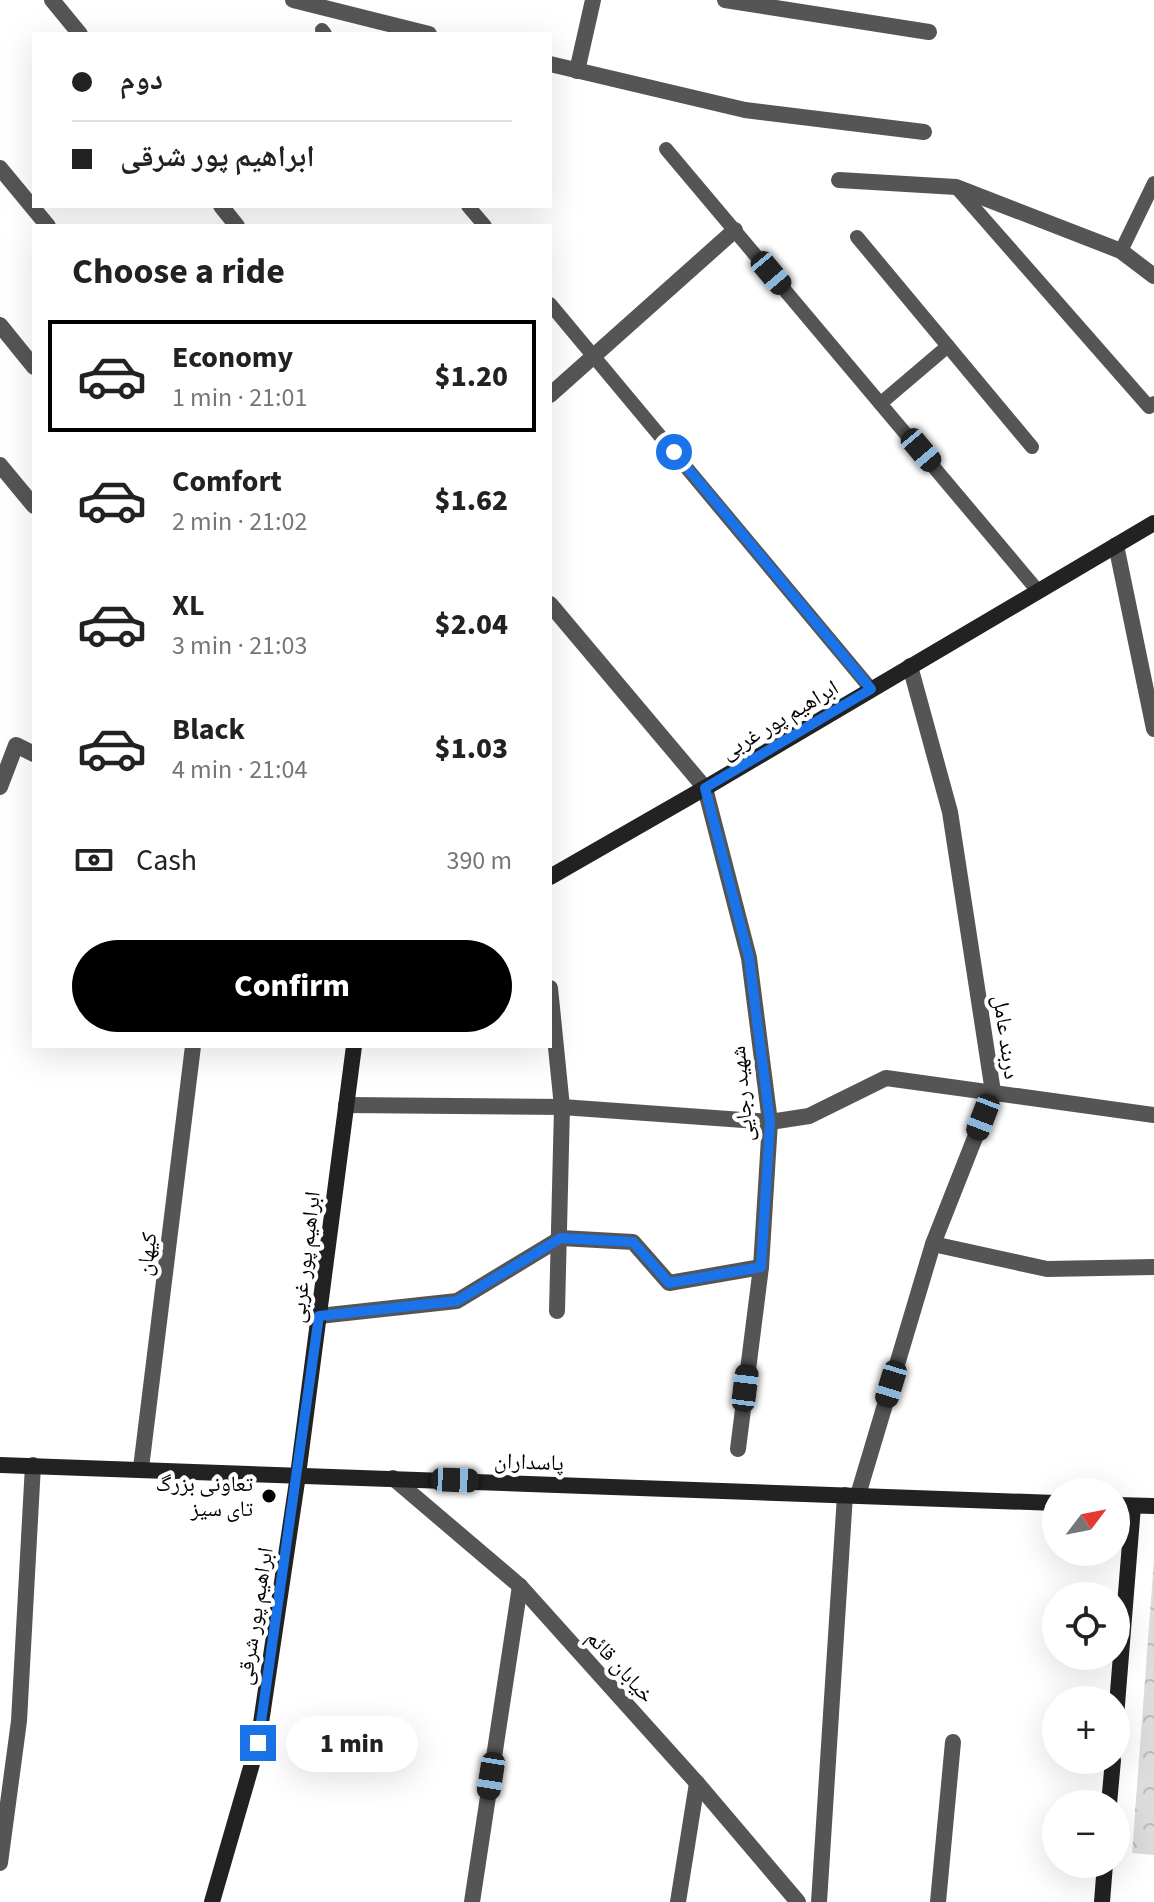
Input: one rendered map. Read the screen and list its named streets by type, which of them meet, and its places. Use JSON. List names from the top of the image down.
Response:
{
  "streets": {
    "street": [
      "ابراهیم پور غربی",
      "دربند عامل",
      "شهید رجایی",
      "کیهان",
      "پاسداران",
      "ابراهیم پور شرقی",
      "خیابان قائم"
    ]
  },
  "crossings": [
    ["ابراهیم پور غربی", "دربند عامل"],
    ["ابراهیم پور غربی", "شهید رجایی"],
    ["ابراهیم پور غربی", "پاسداران"],
    ["ابراهیم پور غربی", "ابراهیم پور شرقی"],
    ["دربند عامل", "پاسداران"],
    ["کیهان", "پاسداران"],
    ["پاسداران", "ابراهیم پور شرقی"],
    ["پاسداران", "خیابان قائم"]
  ],
  "places": ["تعاونی بزرگ تای سیز"],
  "north": "top right",
  "page": {
    "banner": ["دوم", "ابراهیم پور شرقی"],
    "heading": "Choose a ride",
    "list": [
      {
        "name": "Economy",
        "note": "1 min · 21:01",
        "value": "$1.20"
      },
      {
        "name": "Comfort",
        "note": "2 min · 21:02",
        "value": "$1.62"
      },
      {
        "name": "XL",
        "note": "3 min · 21:03",
        "value": "$2.04"
      },
      {
        "name": "Black",
        "note": "4 min · 21:04",
        "value": "$1.03"
      }
    ],
    "pay": ["Cash", "390 m"],
    "buttons": "Confirm",
    "map_buttons": ["+", "−"],
    "bubble": "1 min"
  }
}
